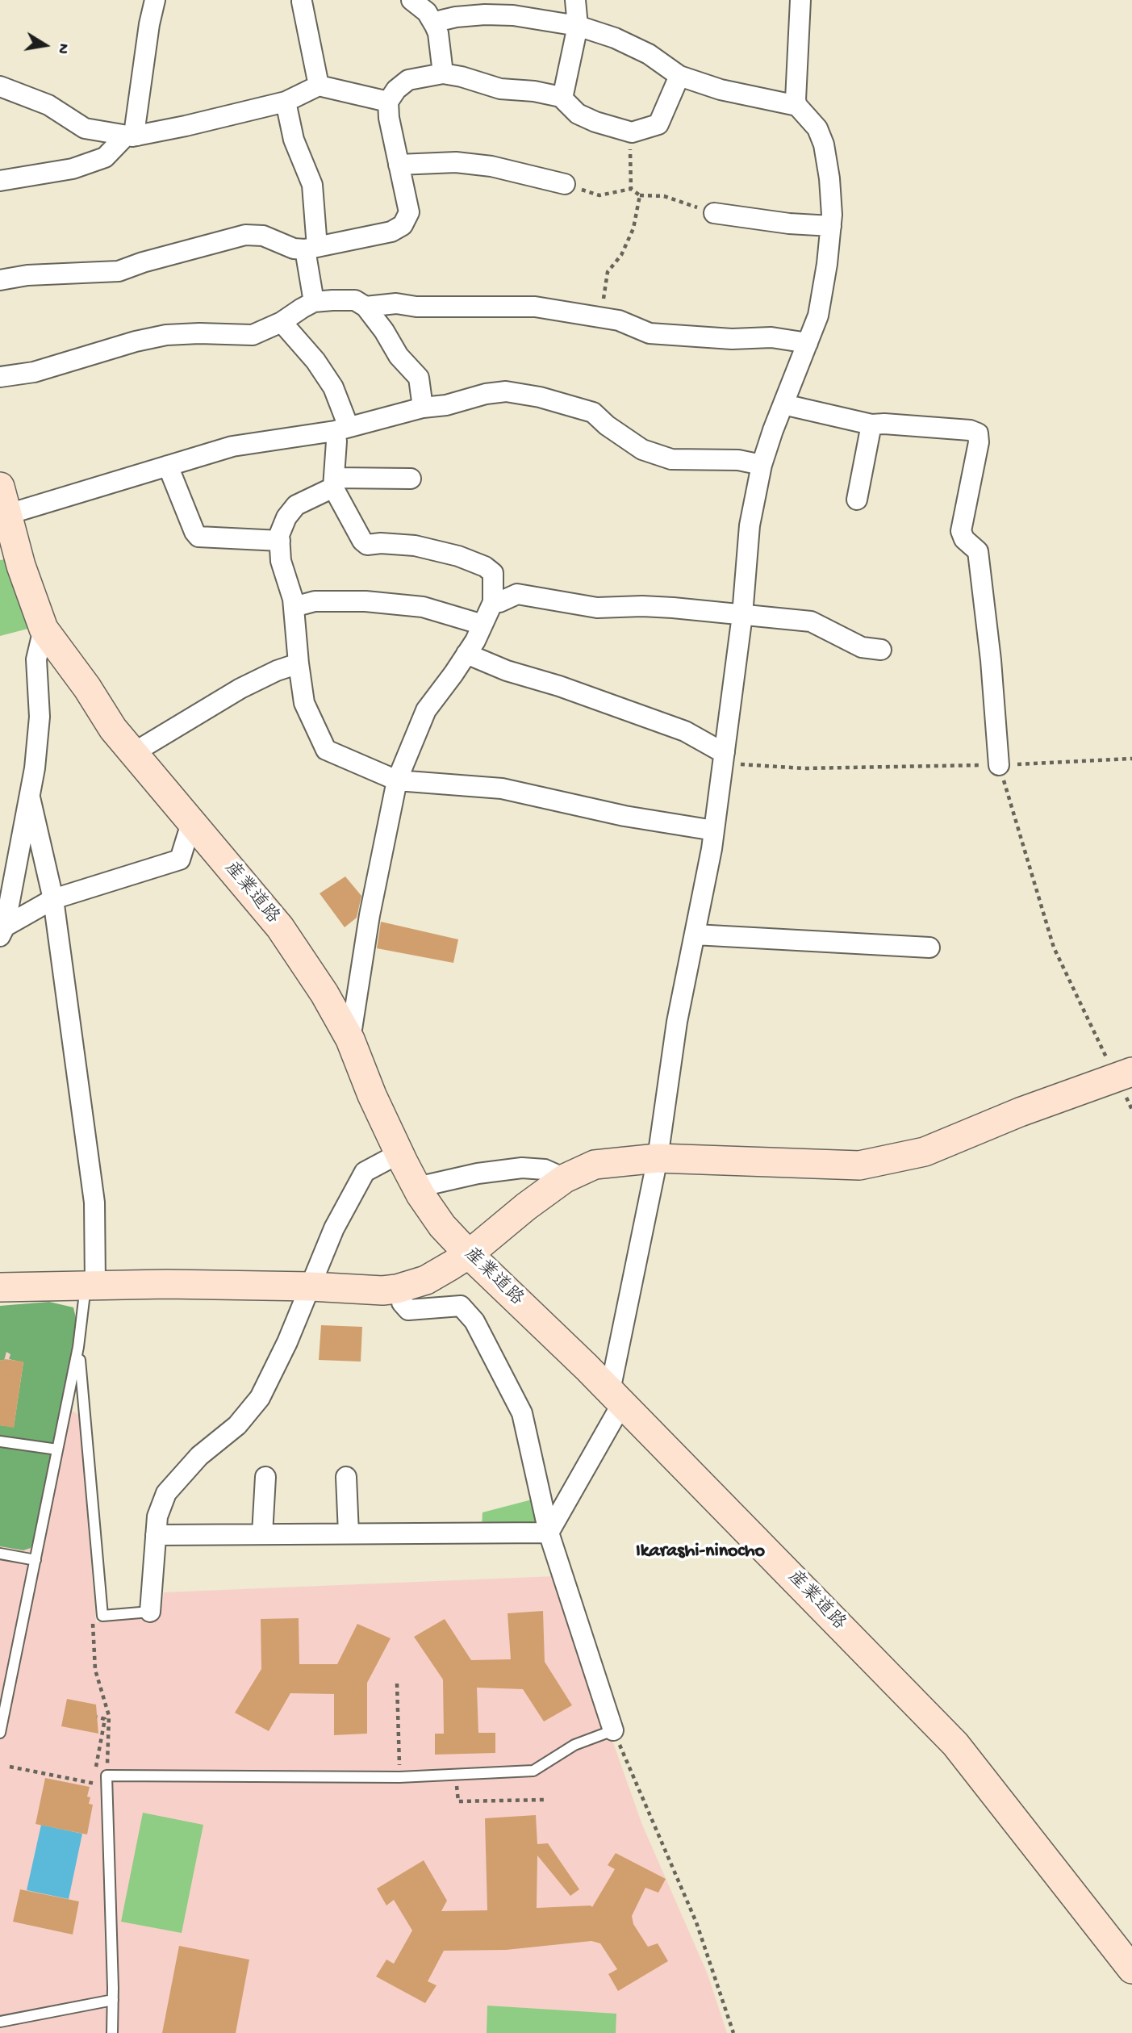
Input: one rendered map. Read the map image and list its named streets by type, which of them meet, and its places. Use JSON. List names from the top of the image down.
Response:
{
  "streets": {
    "street": ["産業道路"]
  },
  "districts": ["Ikarashi-ninocho"],
  "north": "right"
}
